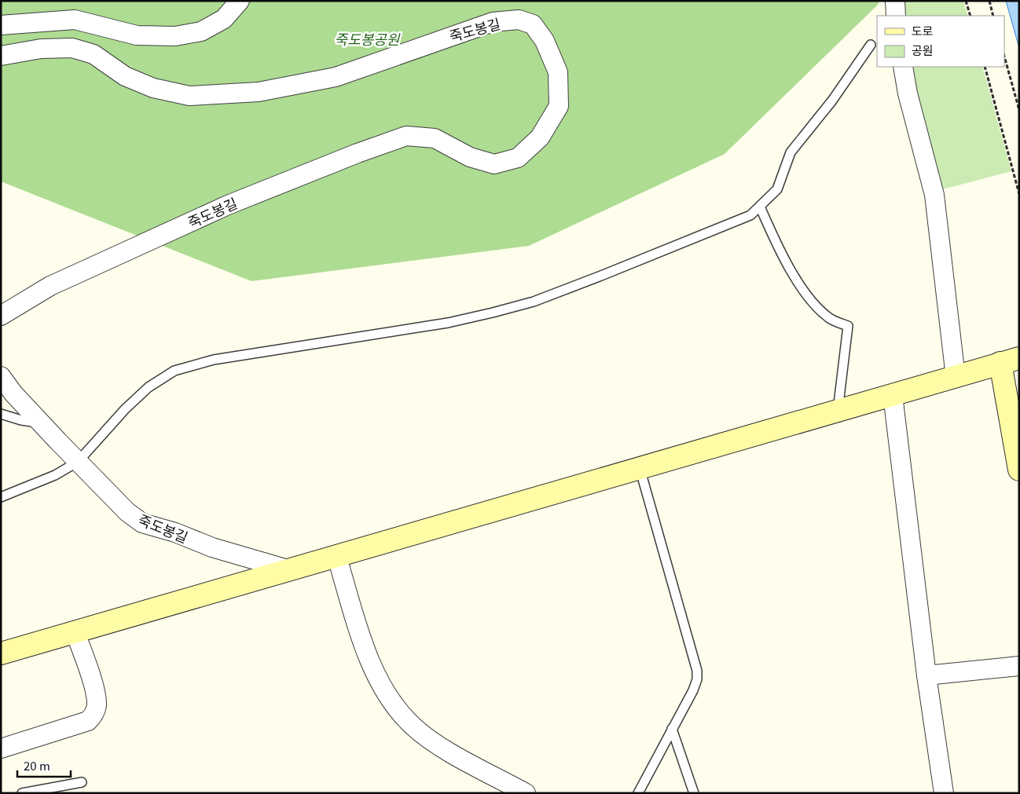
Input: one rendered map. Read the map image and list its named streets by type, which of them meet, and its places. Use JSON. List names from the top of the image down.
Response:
{
  "streets": {
    "street": ["죽도봉길"]
  },
  "parks": ["죽도봉공원"],
  "legend": ["도로", "공원"],
  "scale_bar": "20 m"
}
